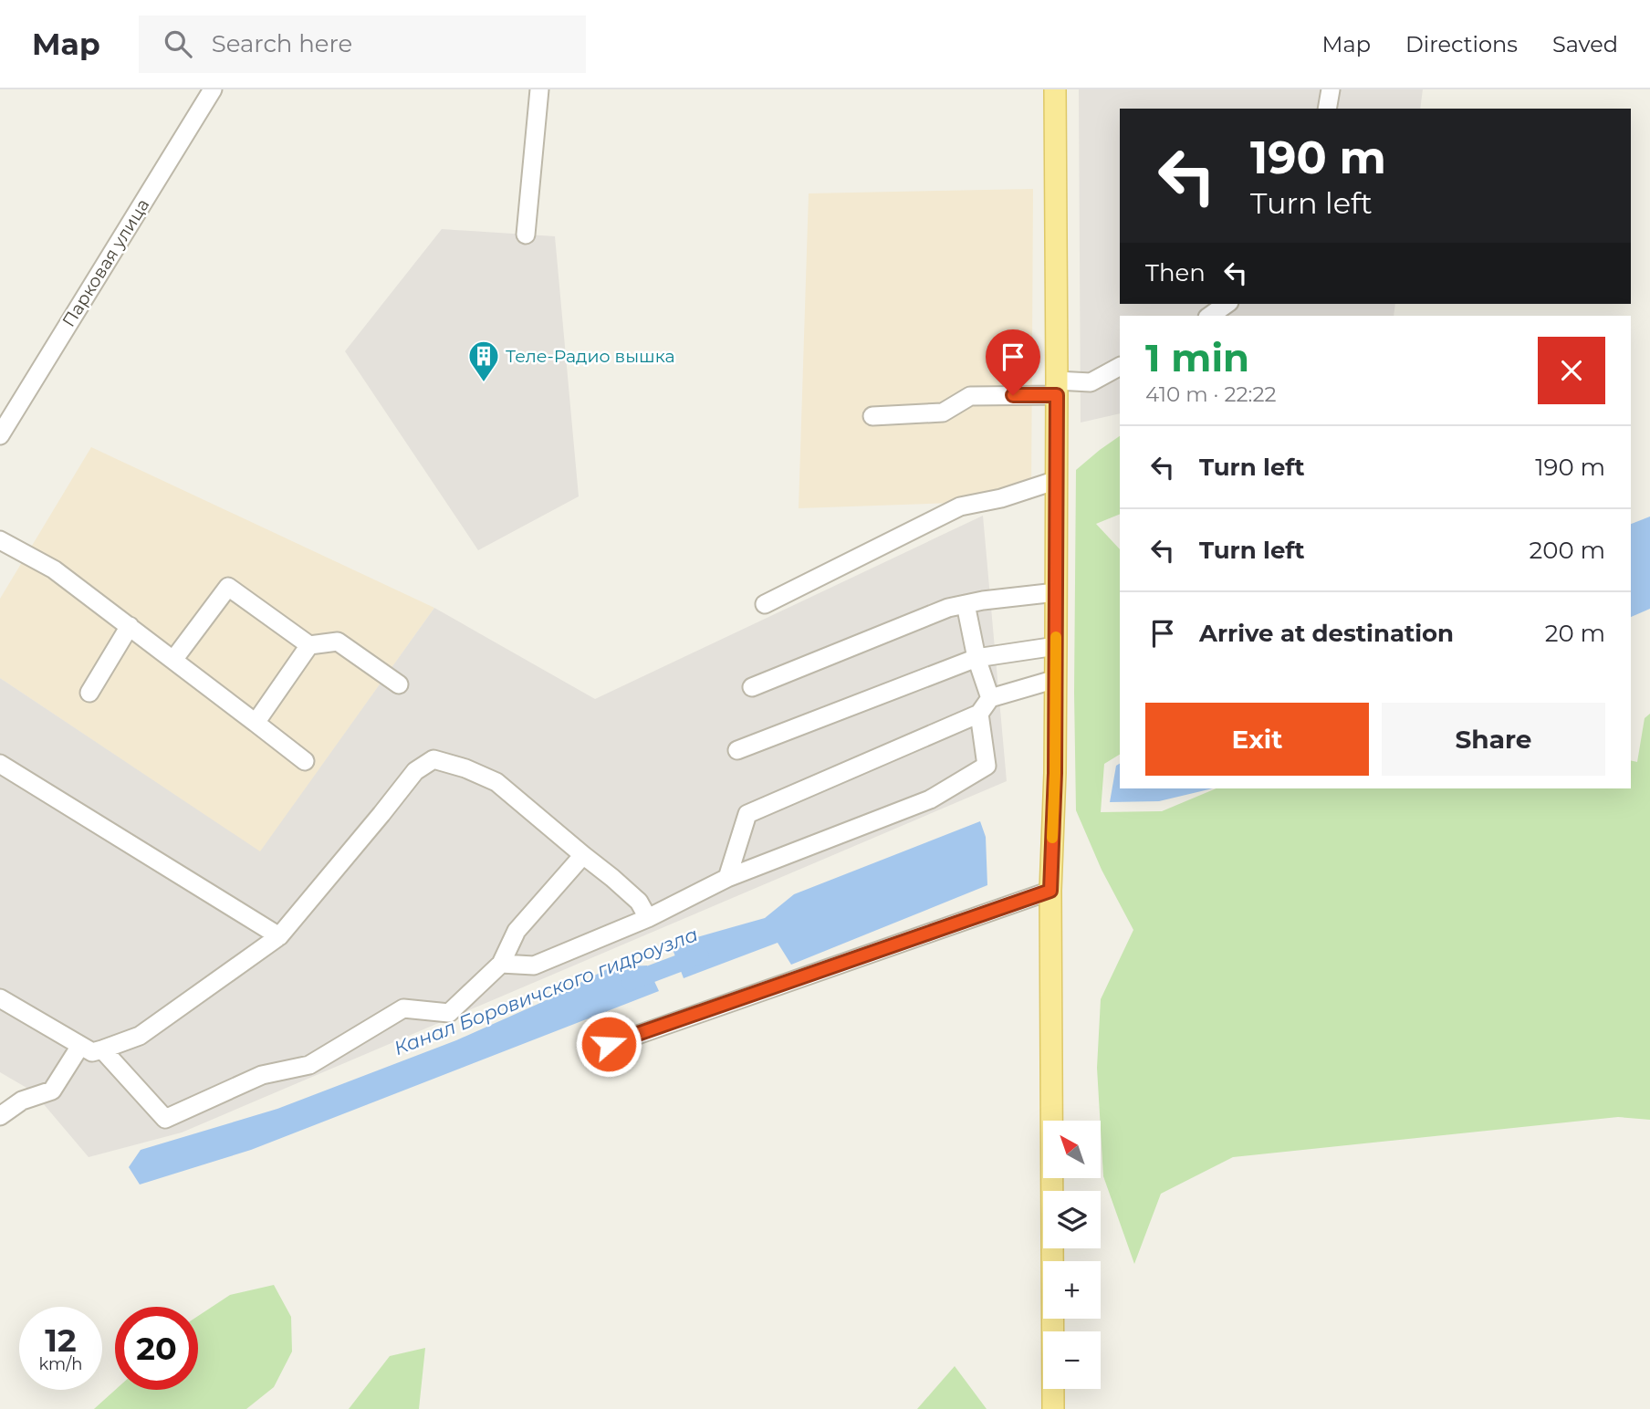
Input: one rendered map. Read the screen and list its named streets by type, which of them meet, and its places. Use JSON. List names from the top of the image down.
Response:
{
  "streets": {
    "street": ["Парковая улица"]
  },
  "water": ["Канал Боровичского гидроузла"],
  "places": {
    "building": ["Теле-Радио вышка"]
  },
  "north": "top left",
  "page": {
    "header": "Map",
    "search": "Search here",
    "nav": ["Map", "Directions", "Saved"],
    "turn": ["190 m", "Turn left"],
    "then": "Then",
    "heading": ["1 min", "410 m · 22:22"],
    "list": [
      {
        "name": "Turn left",
        "value": "190 m"
      },
      {
        "name": "Turn left",
        "value": "200 m"
      },
      {
        "name": "Arrive at destination",
        "value": "20 m"
      }
    ],
    "buttons": ["Exit", "Share"],
    "map_buttons": ["+", "−"],
    "speed": "12 km/h",
    "limit": "20"
  }
}
